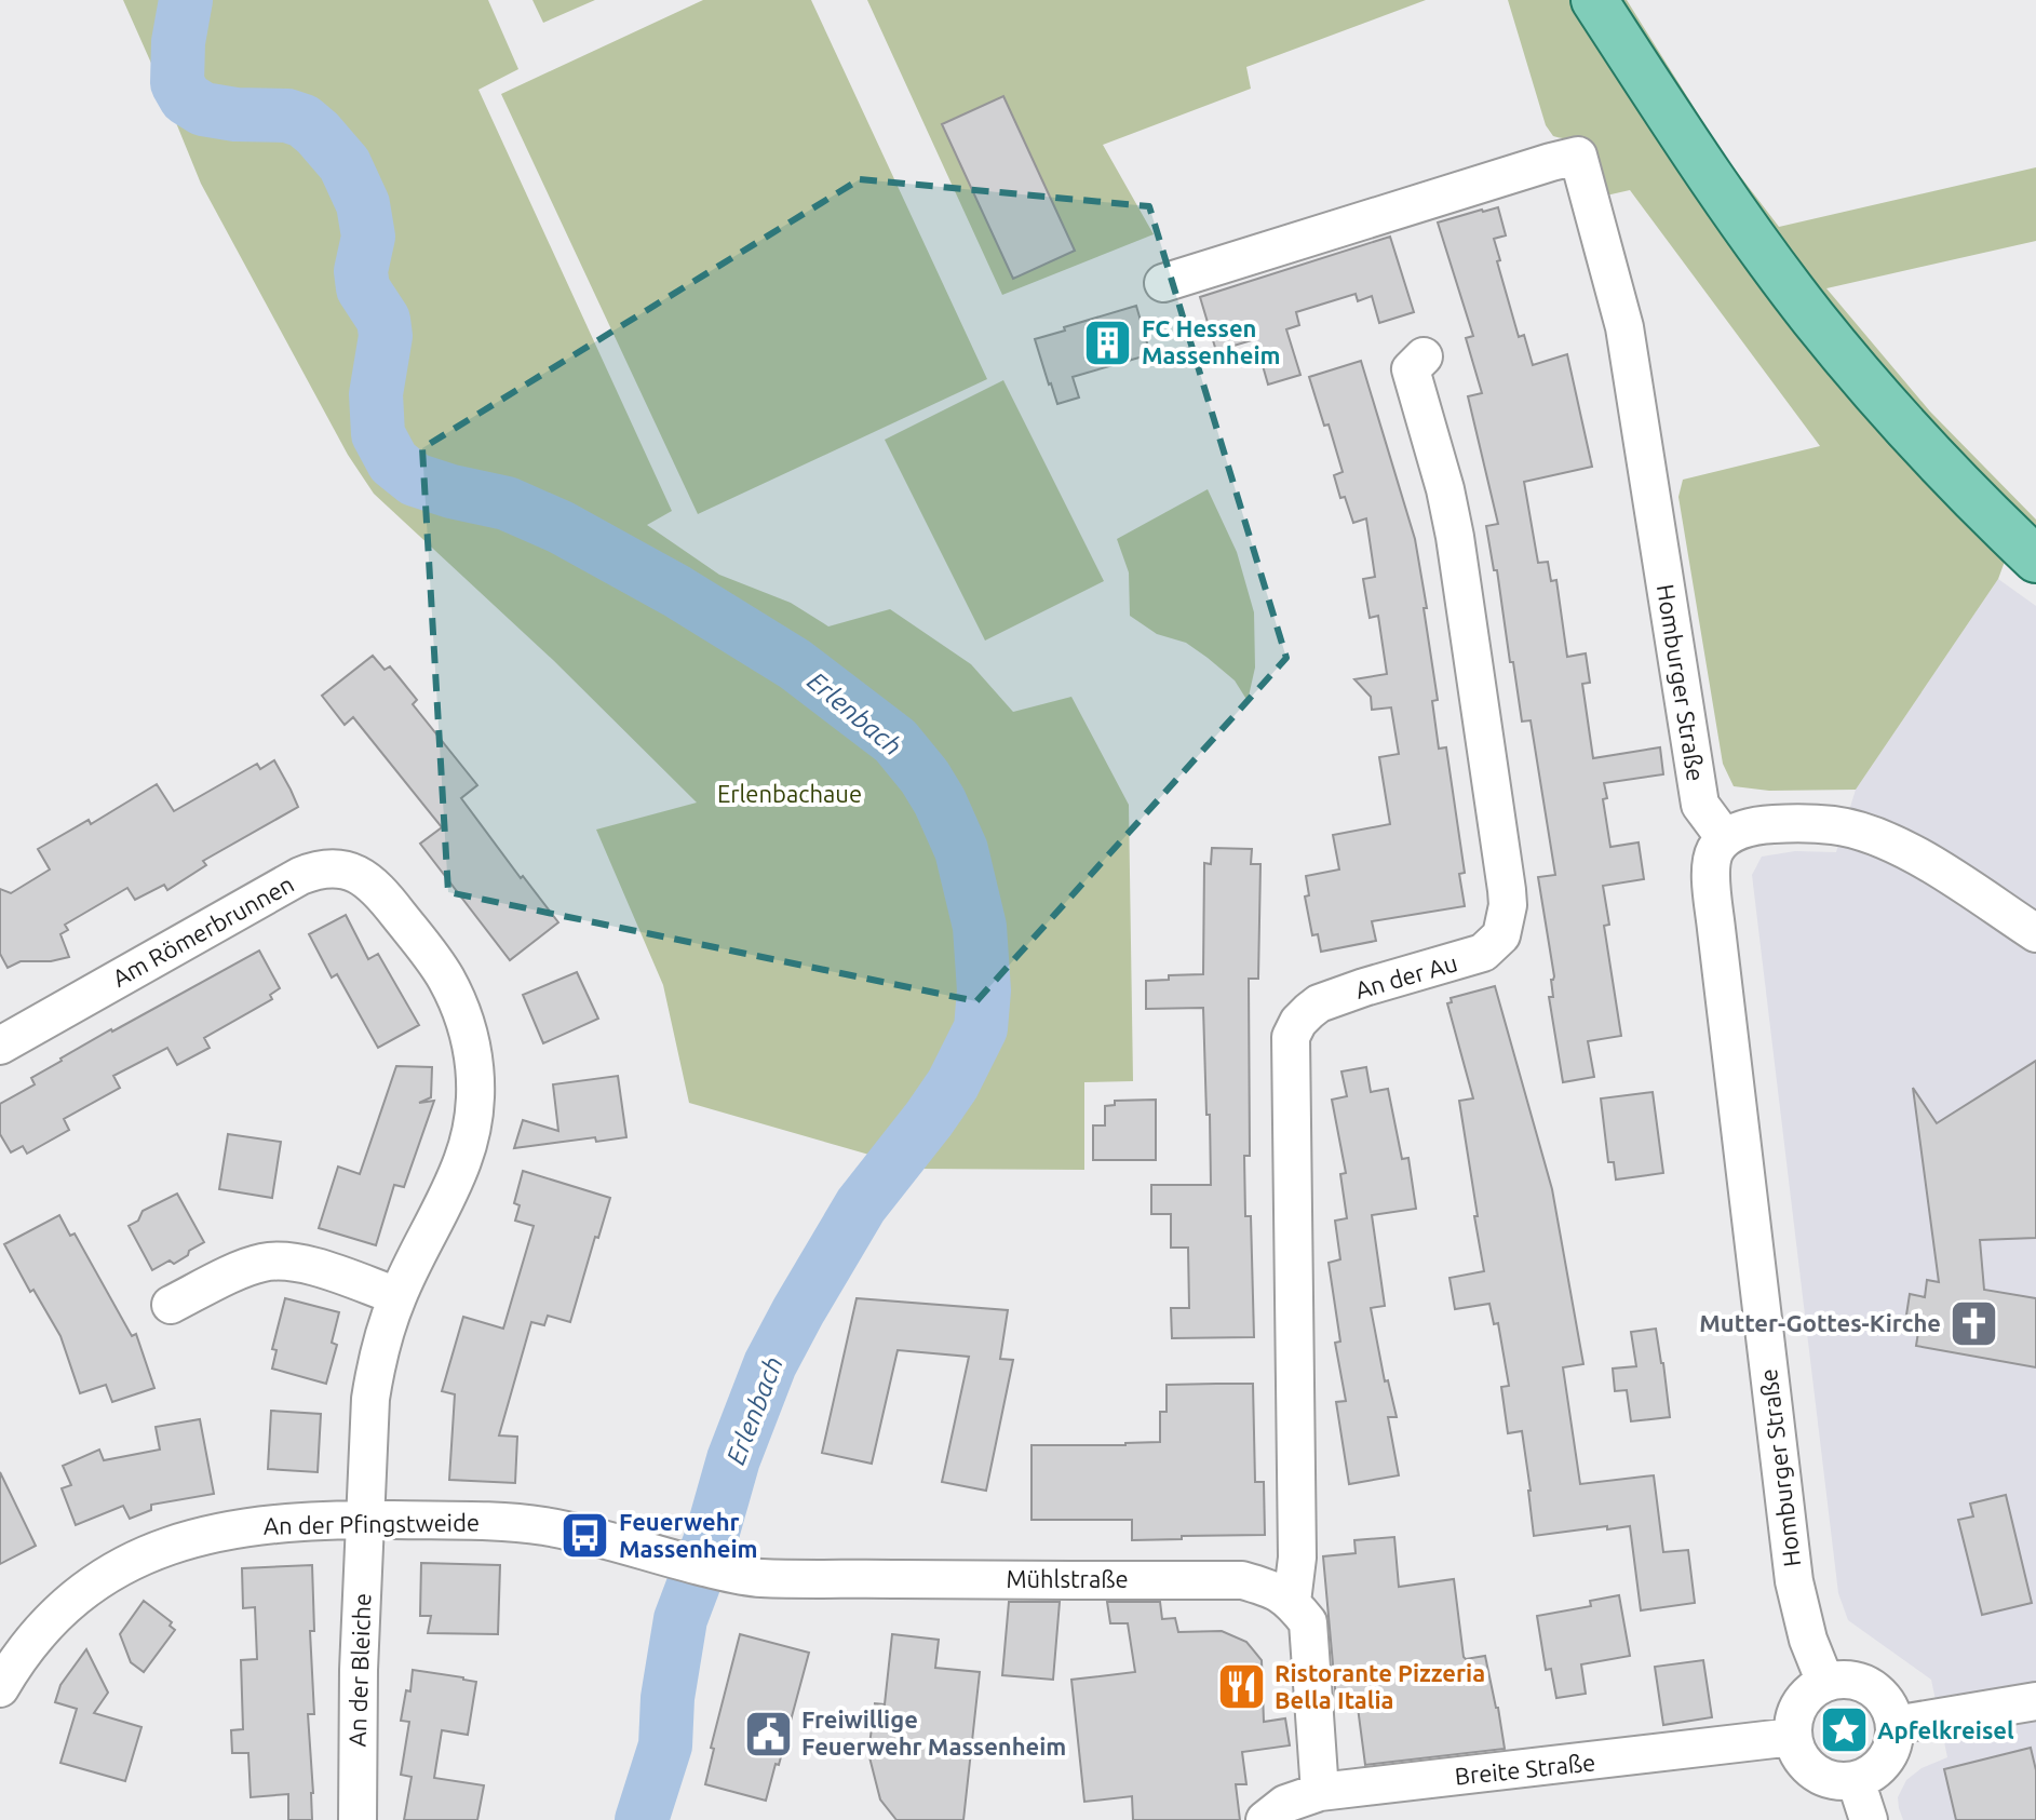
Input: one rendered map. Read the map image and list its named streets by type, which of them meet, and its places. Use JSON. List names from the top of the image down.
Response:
{
  "streets": {
    "street": [
      "Homburger Straße",
      "Am Römerbrunnen",
      "An der Au",
      "An der Pfingstweide",
      "Mühlstraße",
      "An der Bleiche",
      "Breite Straße"
    ]
  },
  "crossings": [
    ["Homburger Straße", "Breite Straße"],
    ["Am Römerbrunnen", "An der Pfingstweide"],
    ["Am Römerbrunnen", "An der Bleiche"],
    ["An der Au", "Mühlstraße"],
    ["An der Pfingstweide", "Mühlstraße"],
    ["An der Pfingstweide", "An der Bleiche"]
  ],
  "water": ["Erlenbach"],
  "parks": ["Erlenbachaue"],
  "places": {
    "building": ["FC Hessen Massenheim"],
    "church": ["Mutter-Gottes-Kirche"],
    "bus stop": ["Feuerwehr Massenheim"],
    "restaurant": ["Ristorante Pizzeria Bella Italia"],
    "place": ["Apfelkreisel"],
    "public building": ["Freiwillige Feuerwehr Massenheim"]
  }
}
